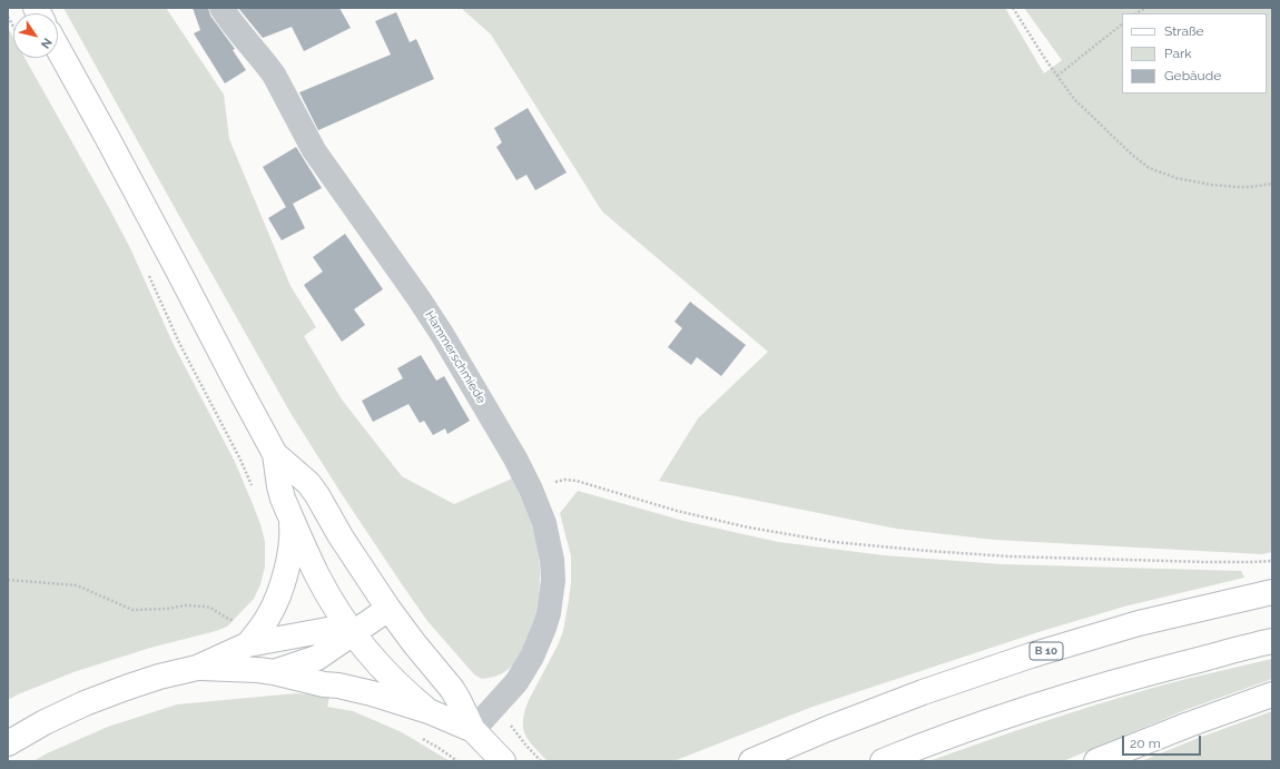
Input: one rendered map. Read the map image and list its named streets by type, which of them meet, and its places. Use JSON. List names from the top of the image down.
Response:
{
  "streets": {
    "main road": ["B 10"],
    "street": ["Hammerschmiede"]
  },
  "legend": ["Straße", "Park", "Gebäude"],
  "scale_bar": "20 m",
  "north": "bottom right"
}
